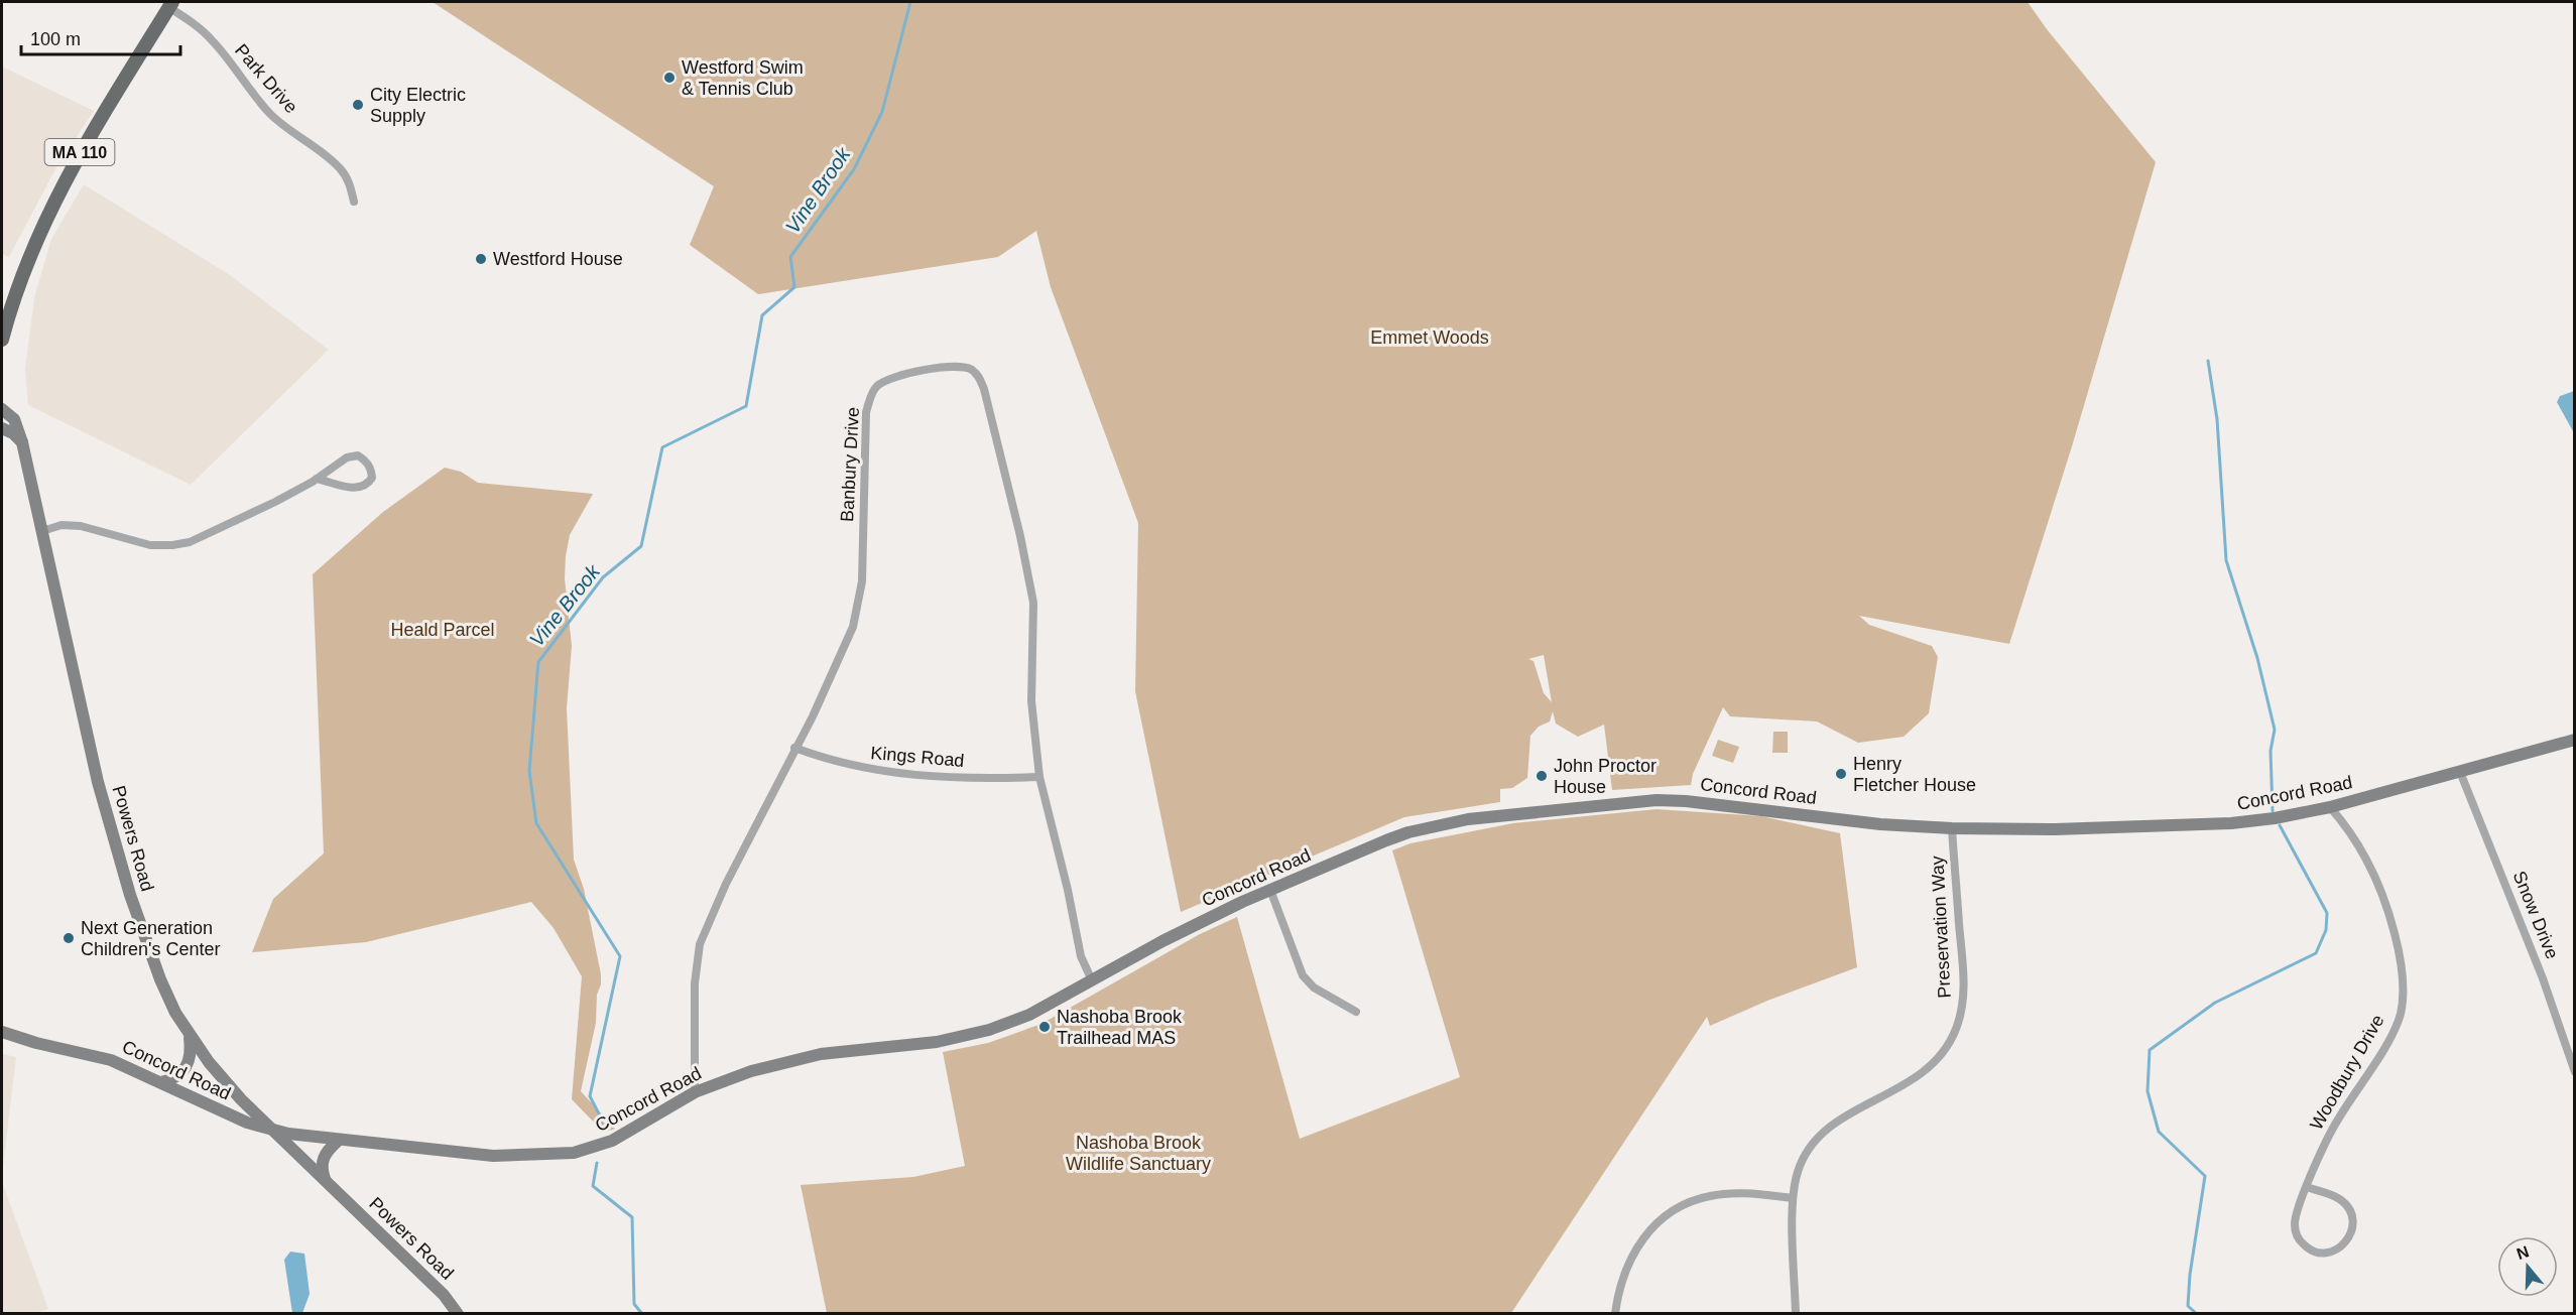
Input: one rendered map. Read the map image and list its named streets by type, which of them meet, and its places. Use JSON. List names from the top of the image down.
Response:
{
  "streets": {
    "main road": ["MA 110", "Concord Road", "Powers Road"],
    "street": [
      "Park Drive",
      "Banbury Drive",
      "Kings Road",
      "Snow Drive",
      "Preservation Way",
      "Woodbury Drive"
    ]
  },
  "crossings": [
    ["Park Drive", "MA 110"],
    ["Banbury Drive", "Kings Road"],
    ["Banbury Drive", "Concord Road"],
    ["Concord Road", "Powers Road"],
    ["Concord Road", "Snow Drive"],
    ["Concord Road", "Preservation Way"],
    ["Concord Road", "Woodbury Drive"]
  ],
  "water": ["Vine Brook"],
  "parks": ["Emmet Woods", "Heald Parcel", "Nashoba Brook Wildlife Sanctuary"],
  "places": [
    "Westford Swim & Tennis Club",
    "City Electric Supply",
    "Westford House",
    "Henry Fletcher House",
    "John Proctor House",
    "Next Generation Children's Center",
    "Nashoba Brook Trailhead MAS"
  ],
  "scale_bar": "100 m",
  "north": "top"
}
